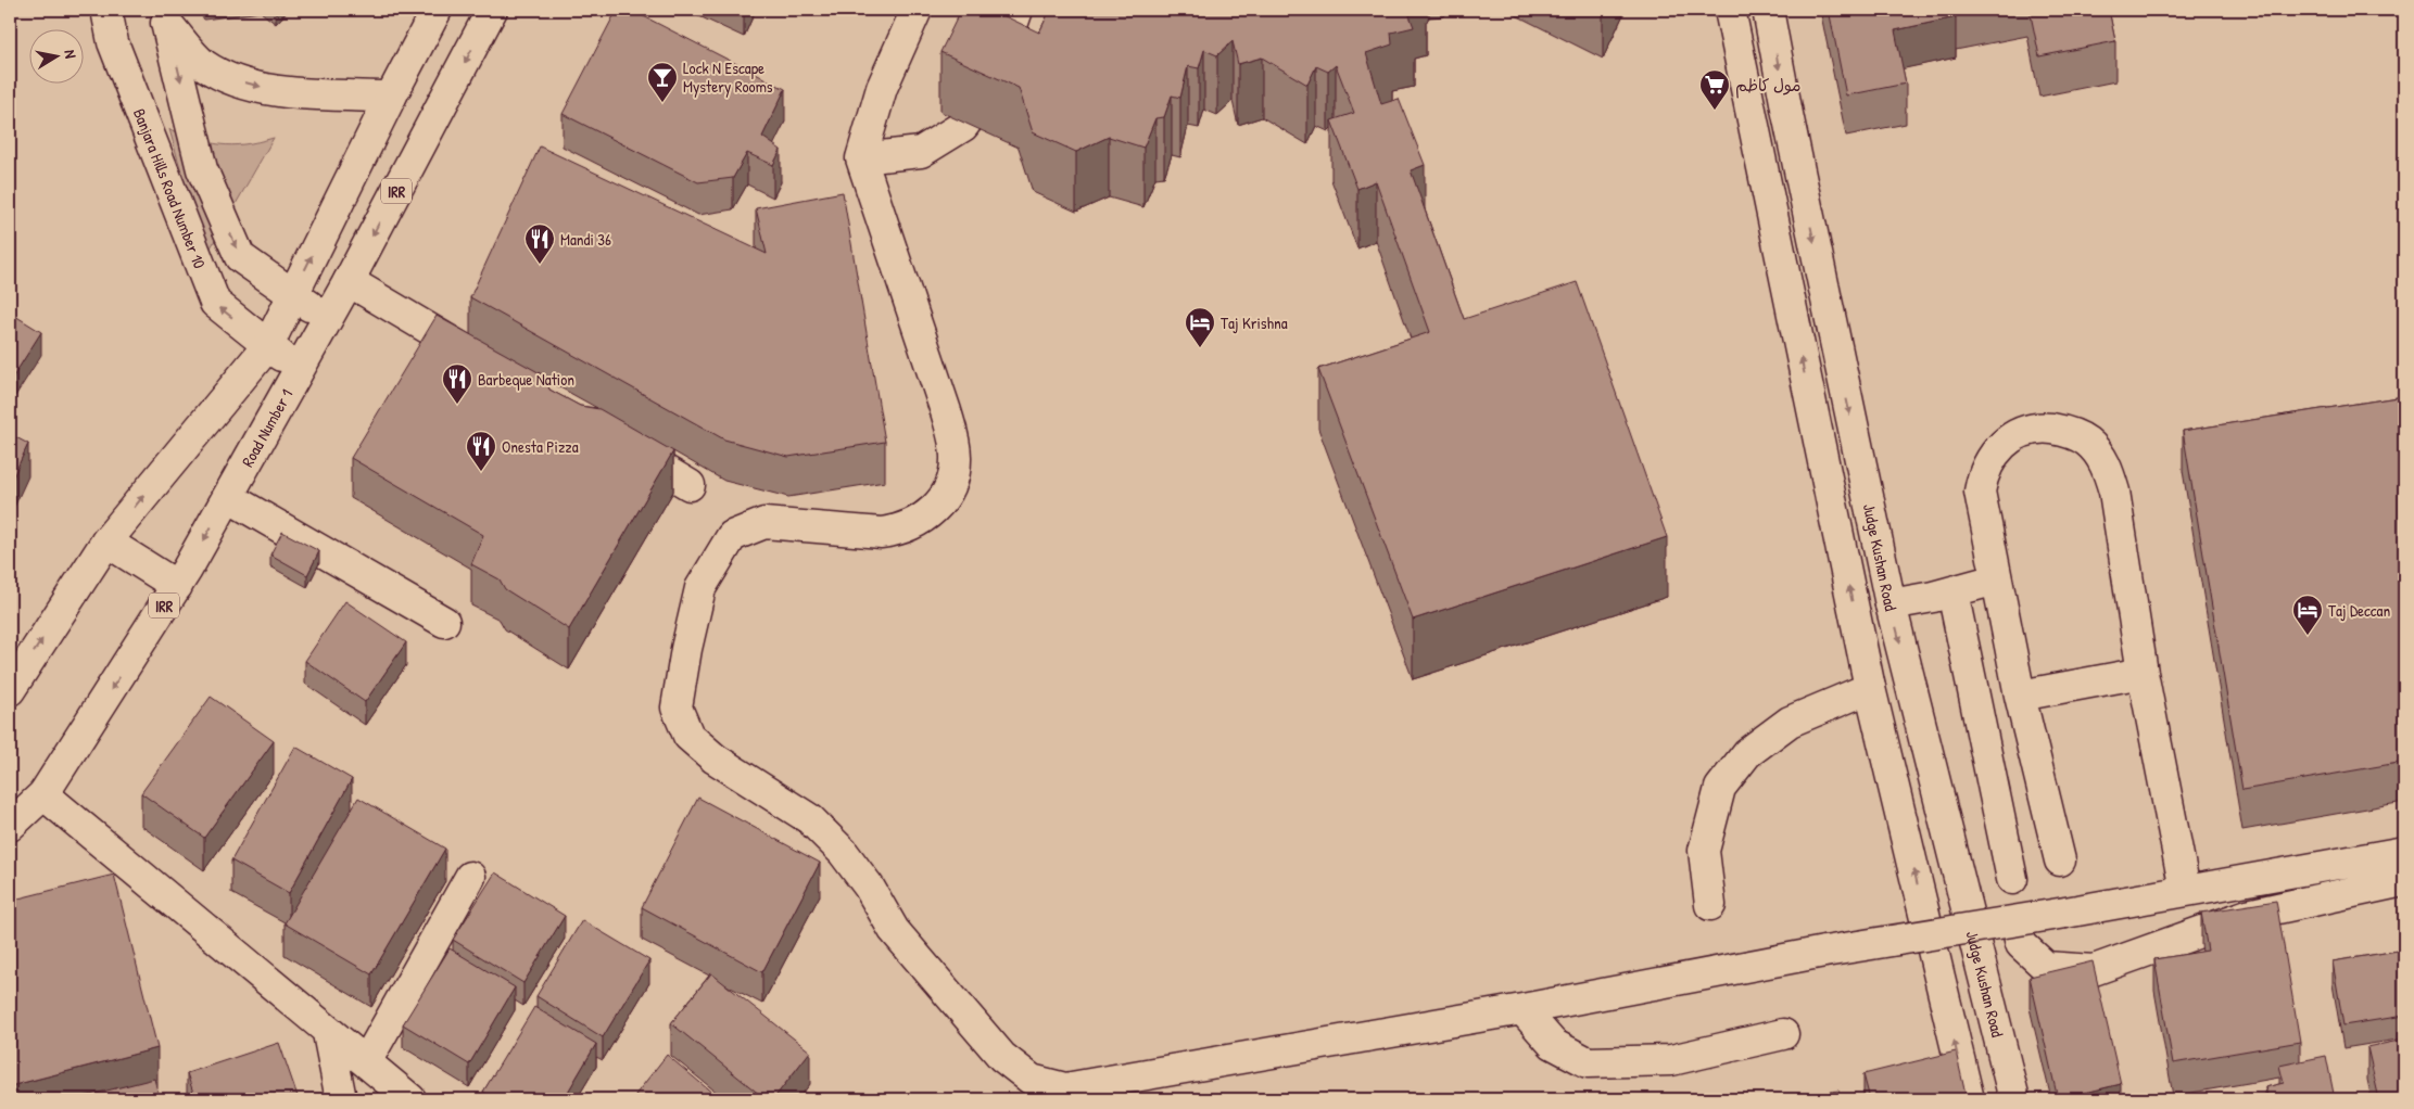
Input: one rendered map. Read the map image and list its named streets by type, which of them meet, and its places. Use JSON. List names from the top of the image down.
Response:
{
  "streets": {
    "main road": [
      "Banjara Hills Road Number 10",
      "IRR",
      "Road Number 1",
      "Judge Kushan Road"
    ]
  },
  "crossings": [
    ["Banjara Hills Road Number 10", "Road Number 1"]
  ],
  "places": {
    "bar": ["Lock N Escape Mystery Rooms"],
    "supermarket": ["مول كاظم"],
    "restaurant": ["Mandi 36", "Barbeque Nation", "Onesta Pizza"],
    "hotel": ["Taj Krishna", "Taj Deccan"]
  },
  "north": "right"
}
